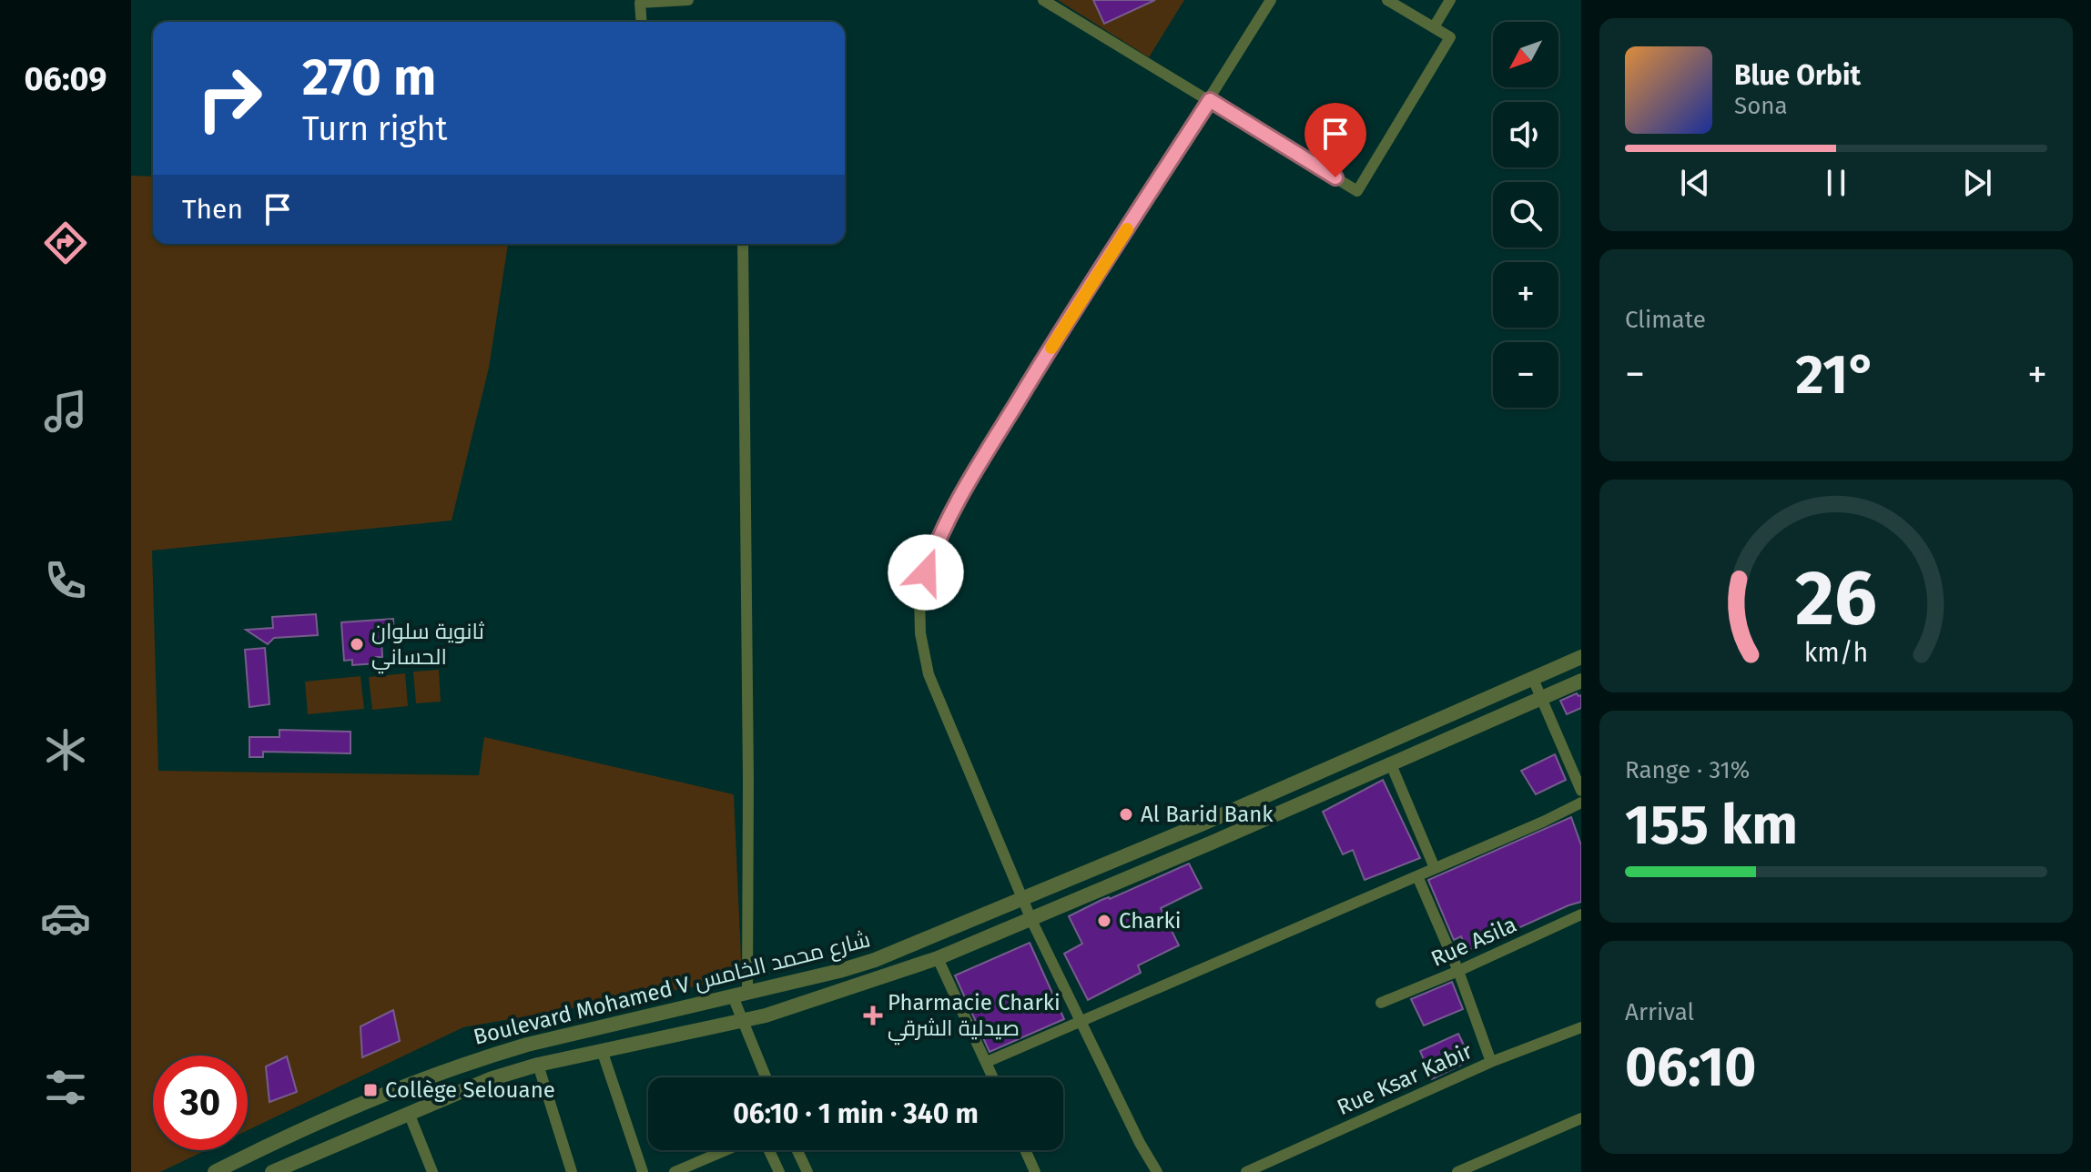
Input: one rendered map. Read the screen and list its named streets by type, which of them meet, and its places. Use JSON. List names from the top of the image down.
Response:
{
  "streets": {
    "street": ["Rue Asila", "Boulevard Mohamed V شارع محمد الخامس", "Rue Ksar Kabir"]
  },
  "places": {
    "other": ["ثانوية سلوان الحساني", "Al Barid Bank", "Charki"],
    "health": ["Pharmacie Charki صيدلية الشرقي"],
    "transit": ["Collège Selouane"]
  },
  "north": "bottom left",
  "page": {
    "tabs": "06:09",
    "map_buttons": ["+", "−"],
    "turn": ["270 m", "Turn right"],
    "song": ["Blue Orbit", "Sona"],
    "then": "Then",
    "tile": [
      "Climate",
      ["Range · 31%", "155 km"],
      ["Arrival", "06:10"]
    ],
    "heat": ["−", "21°", "+"],
    "limit": "30",
    "trip": "06:10 · 1 min · 340 m",
    "gauge": ["26", "km/h"]
  }
}
